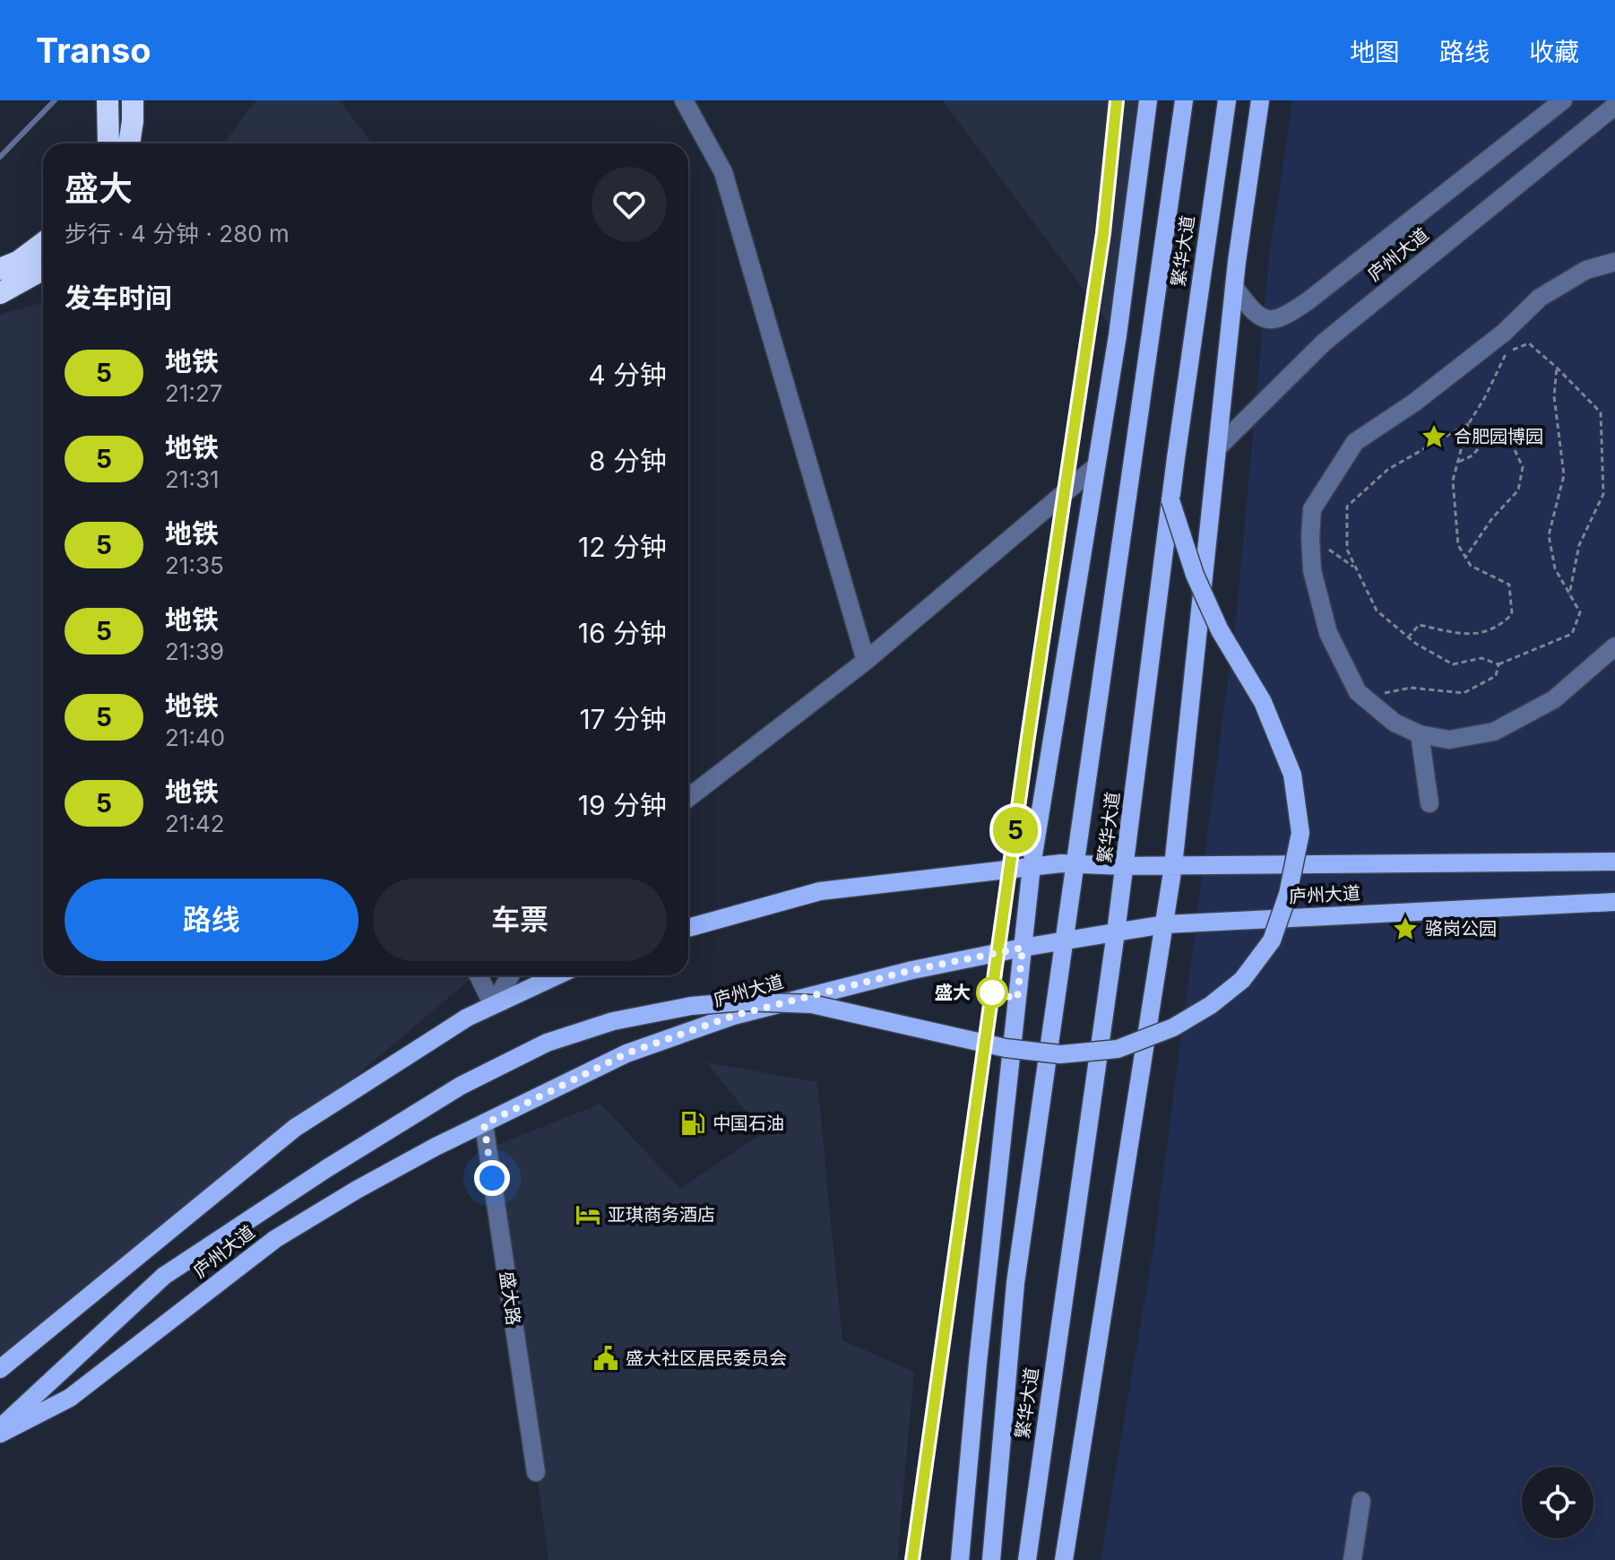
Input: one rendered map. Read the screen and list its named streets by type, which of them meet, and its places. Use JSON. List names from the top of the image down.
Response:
{
  "streets": {
    "main road": ["繁华大道", "庐州大道"],
    "street": ["盛大路"]
  },
  "crossings": [
    ["繁华大道", "庐州大道"],
    ["庐州大道", "盛大路"]
  ],
  "places": {
    "place": ["合肥园博园", "骆岗公园"],
    "other": ["盛大"],
    "fuel station": ["中国石油"],
    "hotel": ["亚琪商务酒店"],
    "public building": ["盛大社区居民委员会"]
  },
  "lines": ["metro line 5"],
  "page": {
    "header": "Transo",
    "nav": ["地图", "路线", "收藏"],
    "on_map": "5",
    "heading": [
      ["盛大", "步行 · 4 分钟 · 280 m"],
      "发车时间"
    ],
    "list": [
      {
        "mark": "5",
        "name": "地铁",
        "note": "21:27",
        "value": "4 分钟"
      },
      {
        "mark": "5",
        "name": "地铁",
        "note": "21:31",
        "value": "8 分钟"
      },
      {
        "mark": "5",
        "name": "地铁",
        "note": "21:35",
        "value": "12 分钟"
      },
      {
        "mark": "5",
        "name": "地铁",
        "note": "21:39",
        "value": "16 分钟"
      },
      {
        "mark": "5",
        "name": "地铁",
        "note": "21:40",
        "value": "17 分钟"
      },
      {
        "mark": "5",
        "name": "地铁",
        "note": "21:42",
        "value": "19 分钟"
      }
    ],
    "buttons": ["路线", "车票"]
  }
}
